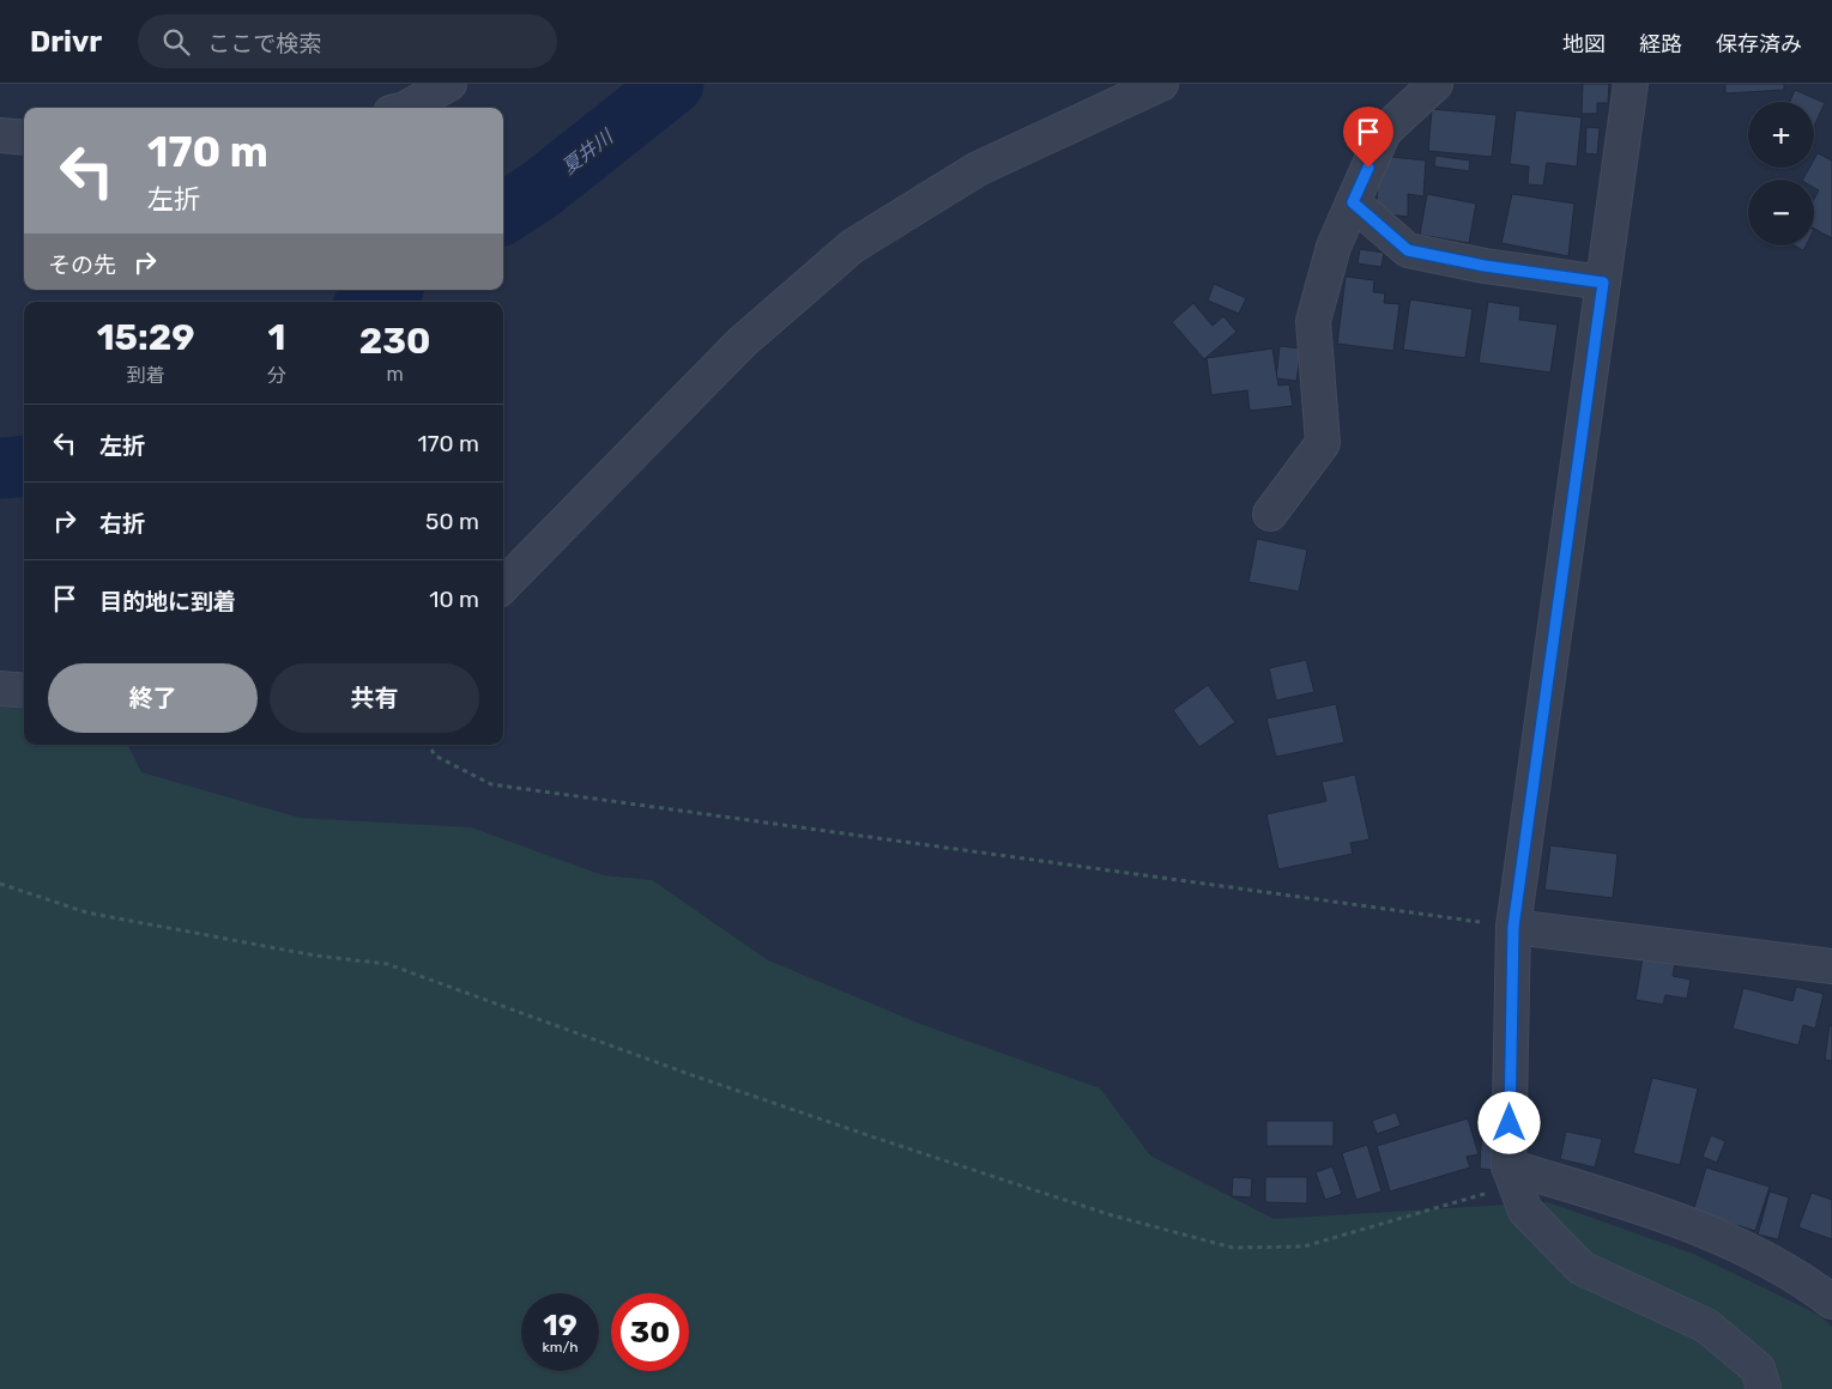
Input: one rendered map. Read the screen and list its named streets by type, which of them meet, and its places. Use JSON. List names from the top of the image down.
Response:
{
  "water": ["夏井川"],
  "page": {
    "header": "Drivr",
    "search": "ここで検索",
    "nav": ["地図", "経路", "保存済み"],
    "map_buttons": ["+", "−"],
    "turn": ["170 m", "左折"],
    "then": "その先",
    "eta": [
      "15:29",
      "到着",
      "1",
      "分",
      "230",
      "m"
    ],
    "list": [
      {
        "name": "左折",
        "value": "170 m"
      },
      {
        "name": "右折",
        "value": "50 m"
      },
      {
        "name": "目的地に到着",
        "value": "10 m"
      }
    ],
    "buttons": ["終了", "共有"],
    "speed": "19 km/h",
    "limit": "30"
  }
}
